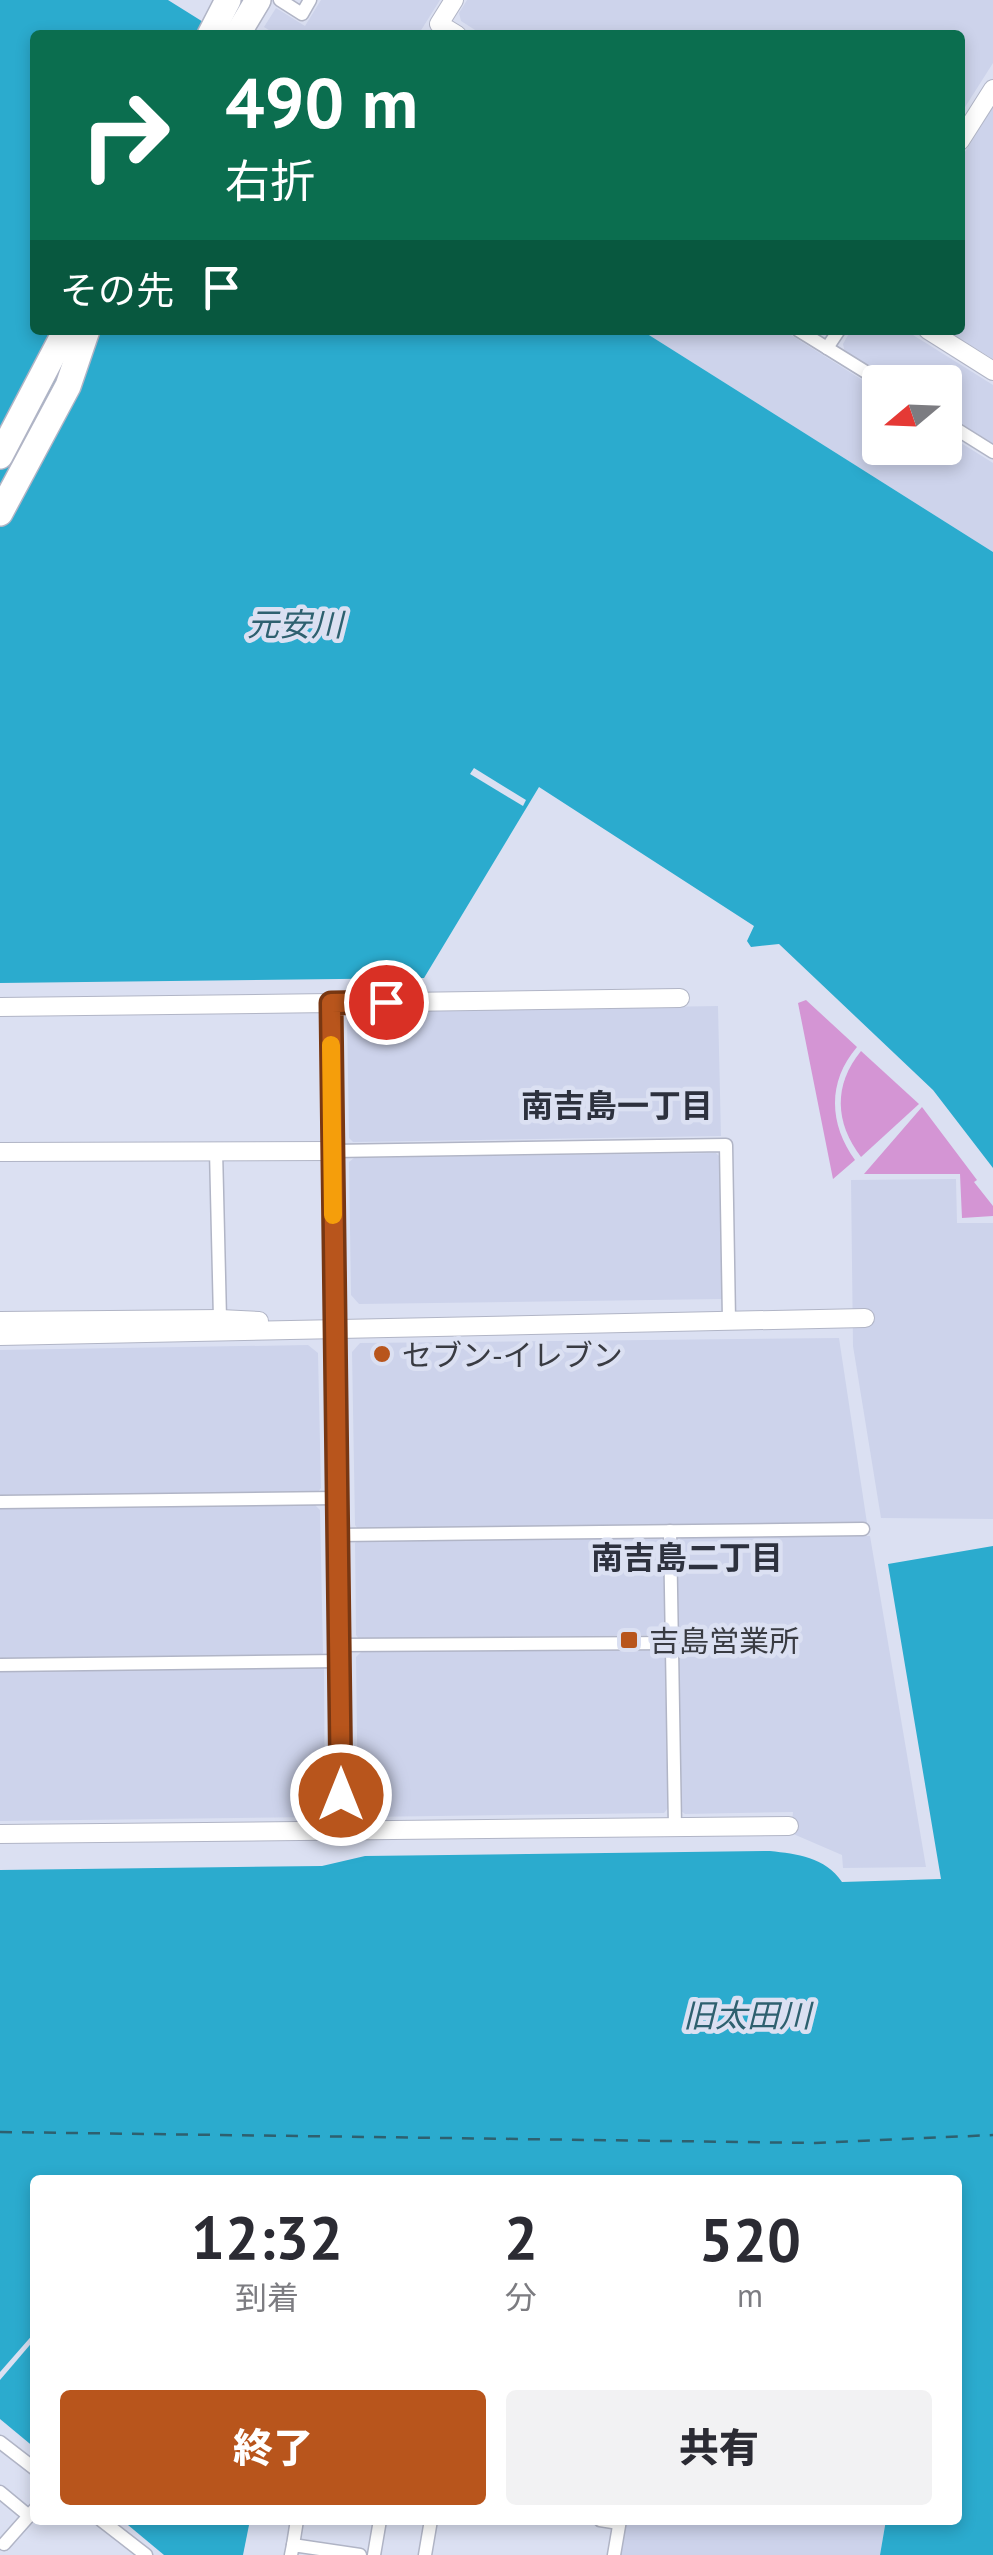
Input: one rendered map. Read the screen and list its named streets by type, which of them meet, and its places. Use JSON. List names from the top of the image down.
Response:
{
  "districts": ["南吉島一丁目", "南吉島二丁目"],
  "water": ["元安川", "旧太田川"],
  "places": {
    "other": ["セブン-イレブン"],
    "transit": ["吉島営業所"]
  },
  "north": "left",
  "page": {
    "turn": ["490 m", "右折"],
    "then": "その先",
    "eta": [
      "12:32",
      "到着",
      "2",
      "分",
      "520",
      "m"
    ],
    "buttons": ["終了", "共有"]
  }
}
